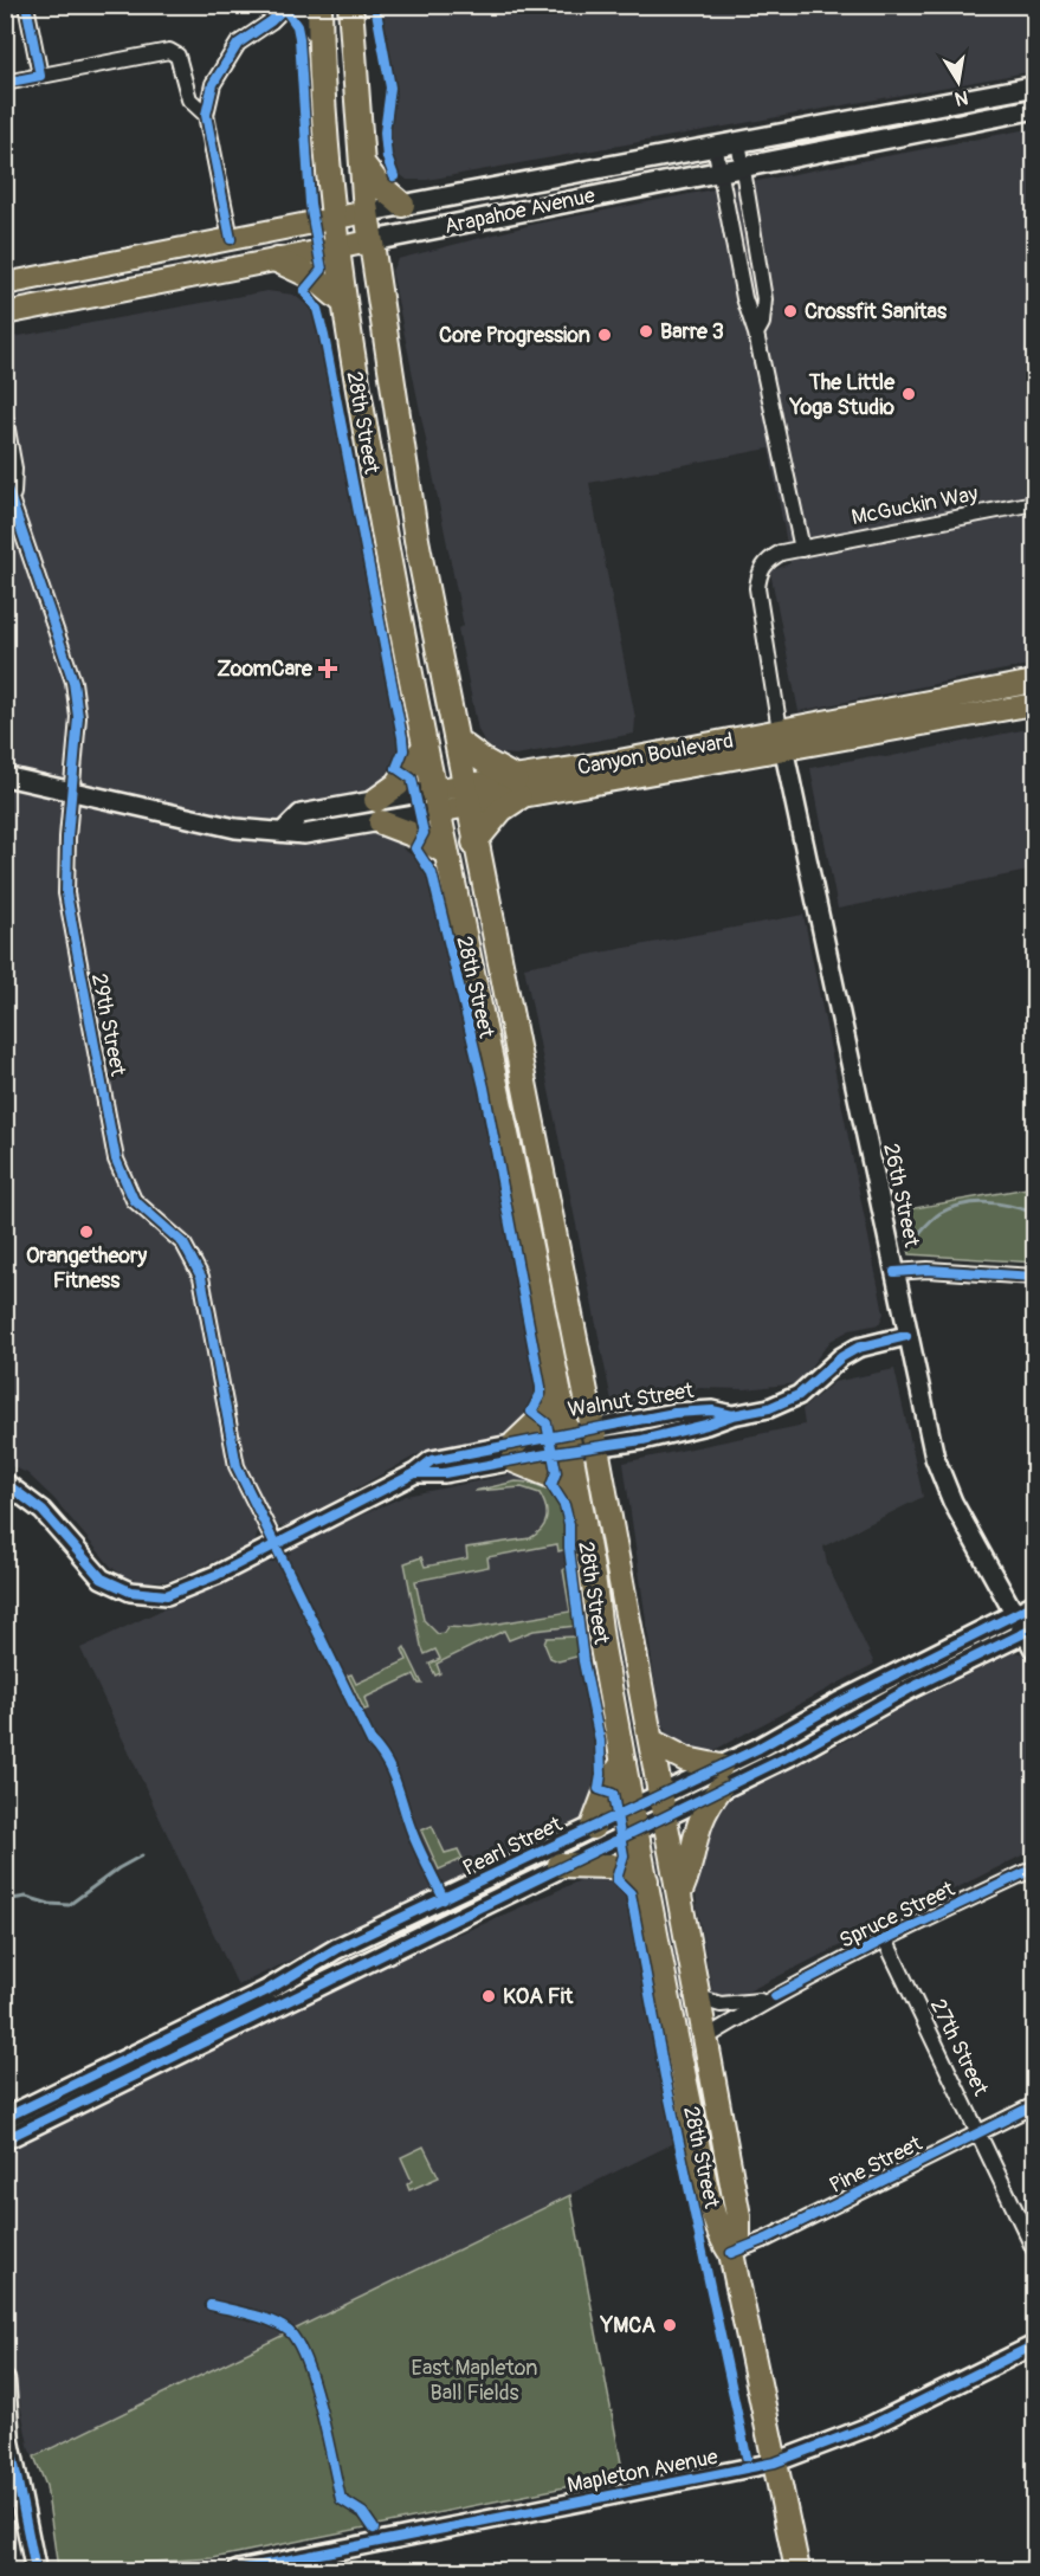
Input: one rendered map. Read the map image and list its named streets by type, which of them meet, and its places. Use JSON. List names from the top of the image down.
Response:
{
  "streets": {
    "highway": ["28th Street"],
    "main road": ["Arapahoe Avenue", "Canyon Boulevard", "Pearl Street"],
    "street": [
      "McGuckin Way",
      "29th Street",
      "26th Street",
      "Walnut Street",
      "Spruce Street",
      "27th Street",
      "Pine Street",
      "Mapleton Avenue"
    ]
  },
  "crossings": [
    ["Arapahoe Avenue", "28th Street"],
    ["28th Street", "Canyon Boulevard"],
    ["28th Street", "Walnut Street"],
    ["28th Street", "Pearl Street"],
    ["28th Street", "Spruce Street"],
    ["28th Street", "Pine Street"],
    ["28th Street", "Mapleton Avenue"],
    ["McGuckin Way", "Canyon Boulevard"],
    ["McGuckin Way", "26th Street"],
    ["Canyon Boulevard", "29th Street"],
    ["Canyon Boulevard", "26th Street"],
    ["29th Street", "Walnut Street"],
    ["26th Street", "Walnut Street"],
    ["26th Street", "Pearl Street"],
    ["Spruce Street", "27th Street"],
    ["27th Street", "Pine Street"]
  ],
  "parks": ["East Mapleton Ball Fields"],
  "places": {
    "other": [
      "Crossfit Sanitas",
      "Barre 3",
      "Core Progression",
      "The Little Yoga Studio",
      "Orangetheory Fitness",
      "KOA Fit",
      "YMCA"
    ],
    "health": ["ZoomCare"]
  },
  "north": "bottom"
}
